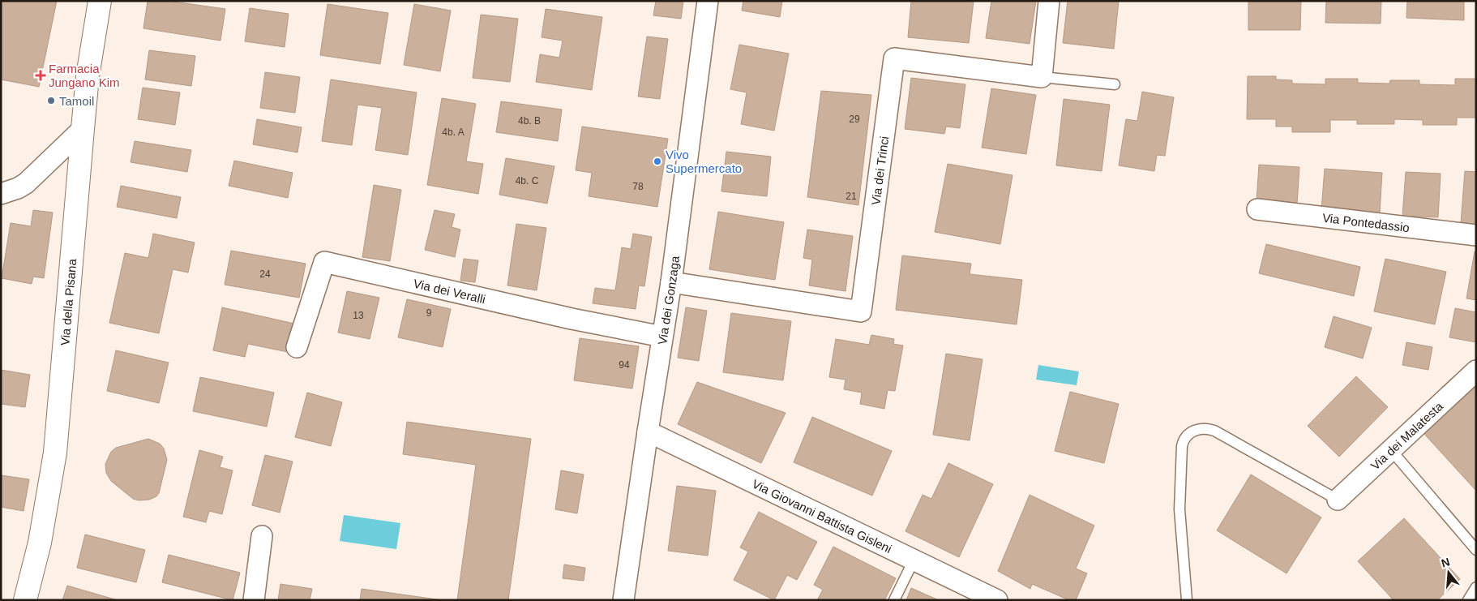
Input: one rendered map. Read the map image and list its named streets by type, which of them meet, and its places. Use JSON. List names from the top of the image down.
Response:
{
  "streets": {
    "main road": ["Via della Pisana"],
    "street": [
      "Via dei Trinci",
      "Via Pontedassio",
      "Via dei Veralli",
      "Via dei Gonzaga",
      "Via dei Malatesta",
      "Via Giovanni Battista Gisleni"
    ]
  },
  "crossings": [
    ["Via dei Trinci", "Via dei Gonzaga"],
    ["Via dei Veralli", "Via dei Gonzaga"],
    ["Via dei Gonzaga", "Via Giovanni Battista Gisleni"]
  ],
  "places": {
    "health": ["Farmacia Jungano Kim"],
    "other": ["Tamoil", "Vivo Supermercato"]
  },
  "house_numbers": [
    "29",
    "4b. B",
    "4b. A",
    "4b. C",
    "78",
    "21",
    "24",
    "9",
    "13",
    "94"
  ],
  "north": "top"
}
